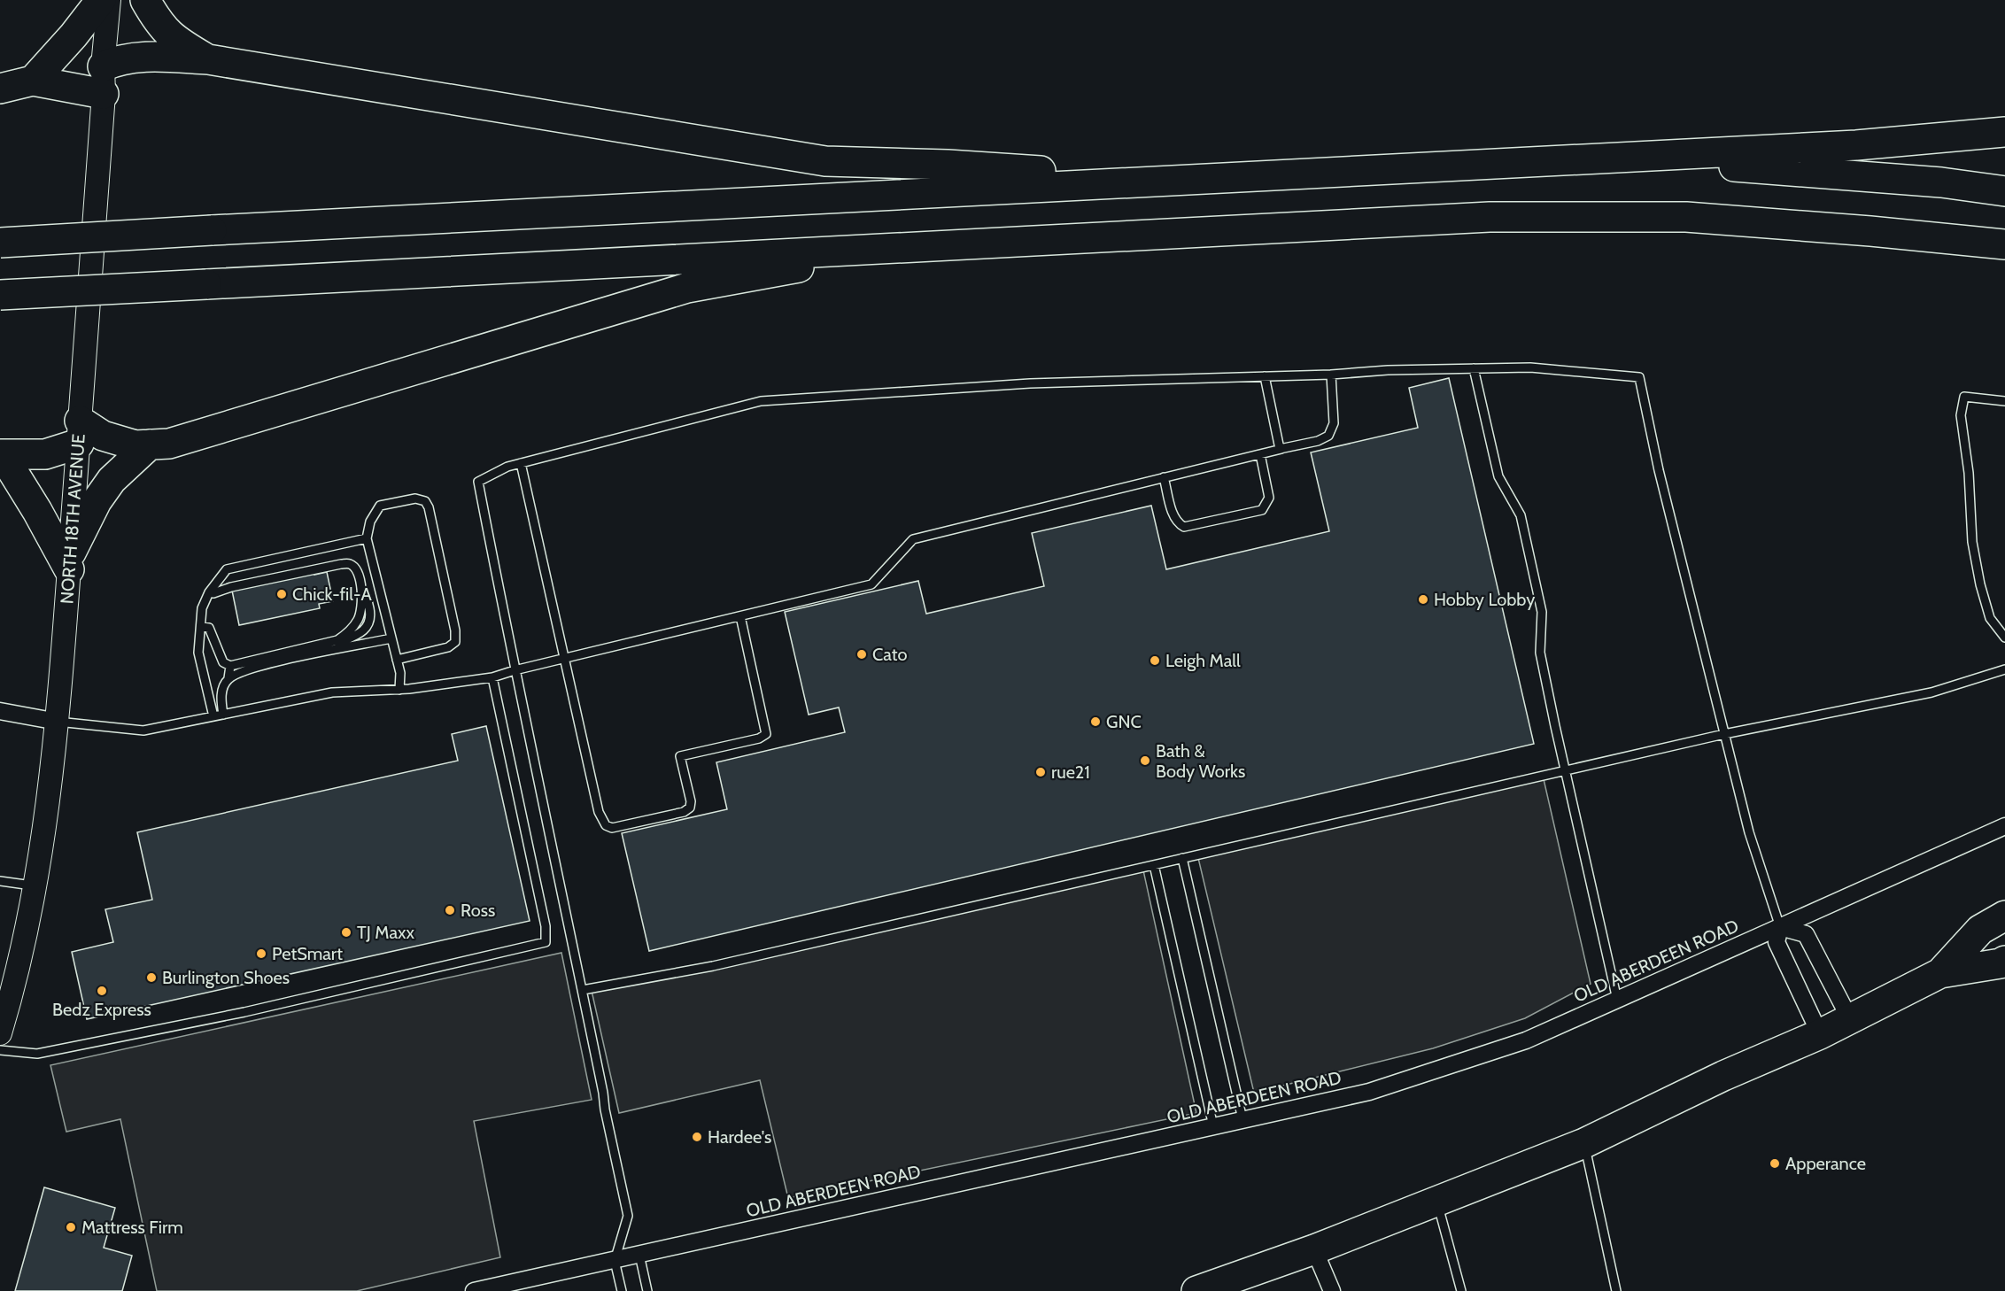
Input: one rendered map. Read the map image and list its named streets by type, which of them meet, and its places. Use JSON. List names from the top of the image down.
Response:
{
  "streets": {
    "street": ["NORTH 18TH AVENUE", "OLD ABERDEEN ROAD"]
  },
  "places": [
    "Chick-fil-A",
    "Hobby Lobby",
    "Cato",
    "Leigh Mall",
    "GNC",
    "Bath & Body Works",
    "rue21",
    "Ross",
    "TJ Maxx",
    "PetSmart",
    "Burlington Shoes",
    "Bedz Express",
    "Hardee's",
    "Apperance",
    "Mattress Firm"
  ]
}
